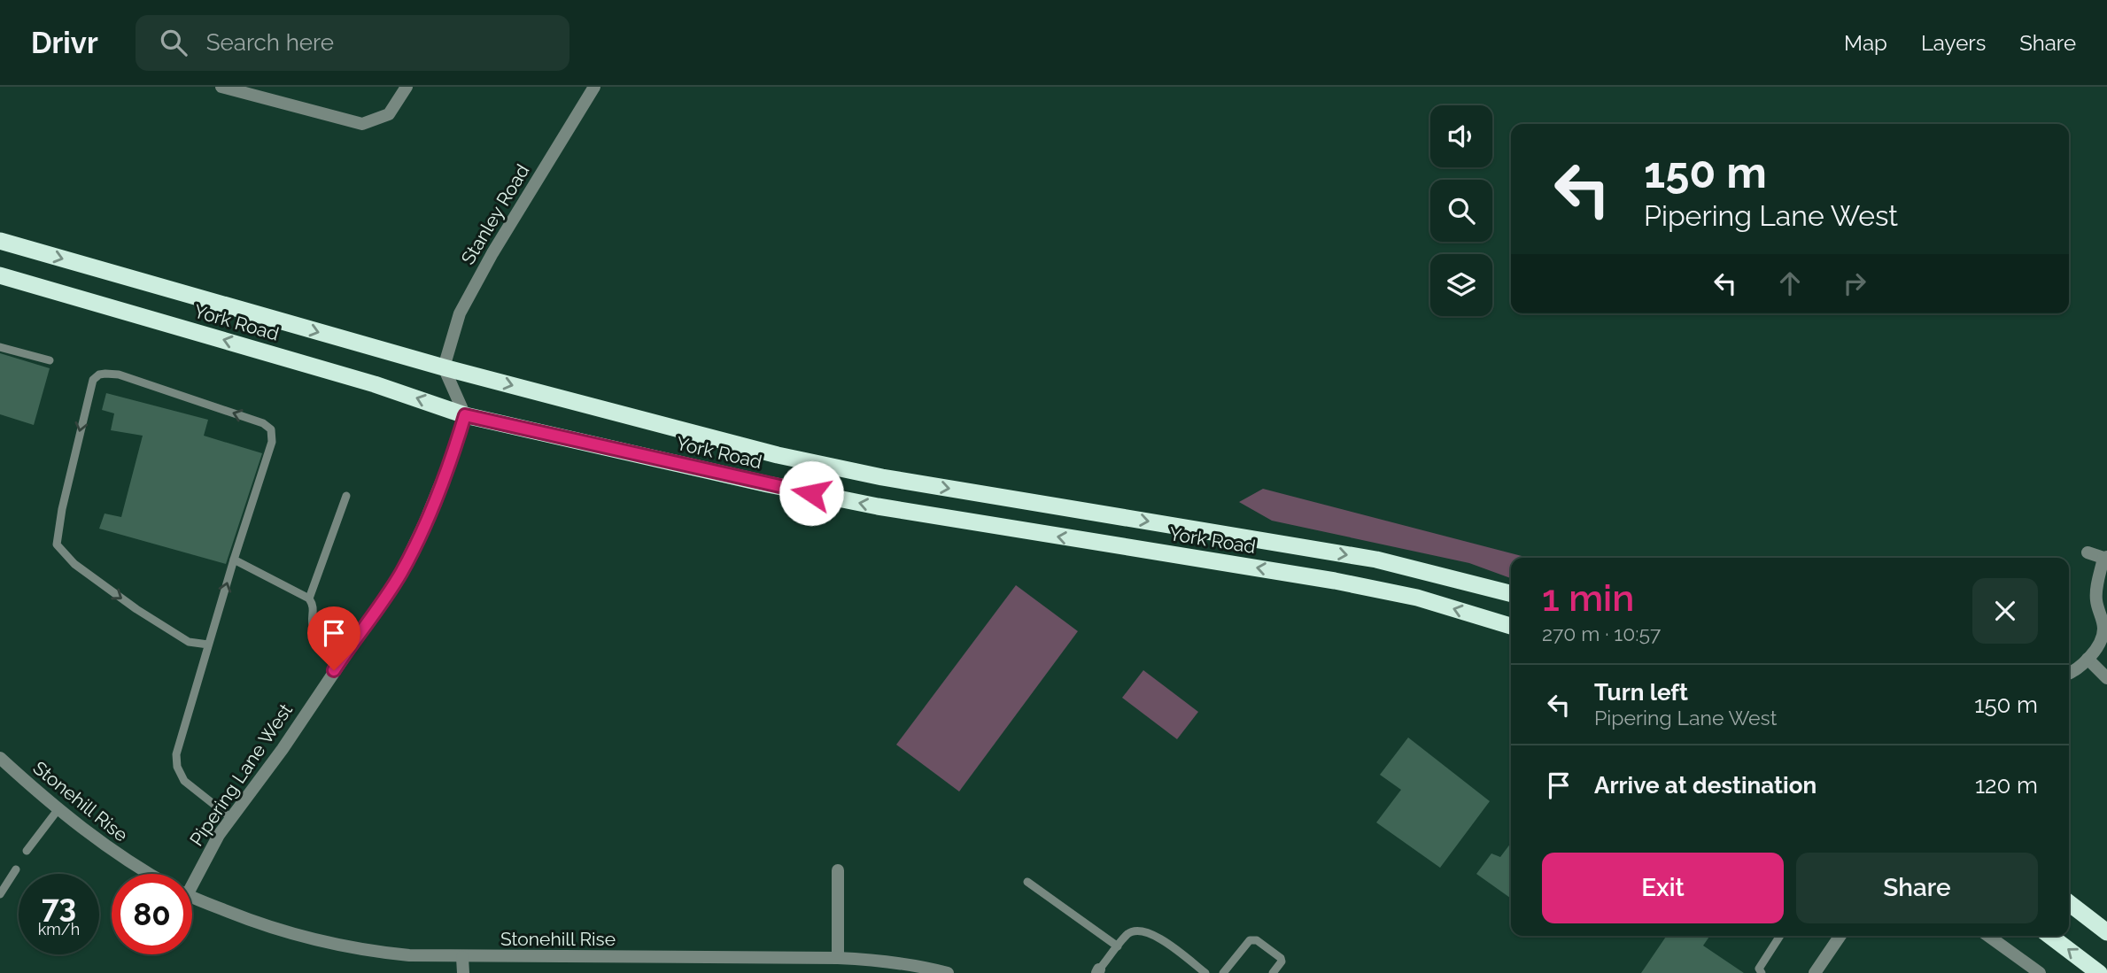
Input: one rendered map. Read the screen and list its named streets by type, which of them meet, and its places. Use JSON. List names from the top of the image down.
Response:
{
  "streets": {
    "highway": ["York Road"],
    "street": ["Stanley Road", "Pipering Lane West", "Stonehill Rise"]
  },
  "crossings": [
    ["Stanley Road", "York Road"],
    ["York Road", "Pipering Lane West"]
  ],
  "page": {
    "header": "Drivr",
    "search": "Search here",
    "nav": ["Map", "Layers", "Share"],
    "turn": ["150 m", "Pipering Lane West"],
    "heading": ["1 min", "270 m · 10:57"],
    "list": [
      {
        "name": "Turn left",
        "note": "Pipering Lane West",
        "value": "150 m"
      },
      {
        "name": "Arrive at destination",
        "value": "120 m"
      }
    ],
    "buttons": ["Exit", "Share"],
    "speed": "73 km/h",
    "limit": "80"
  }
}
